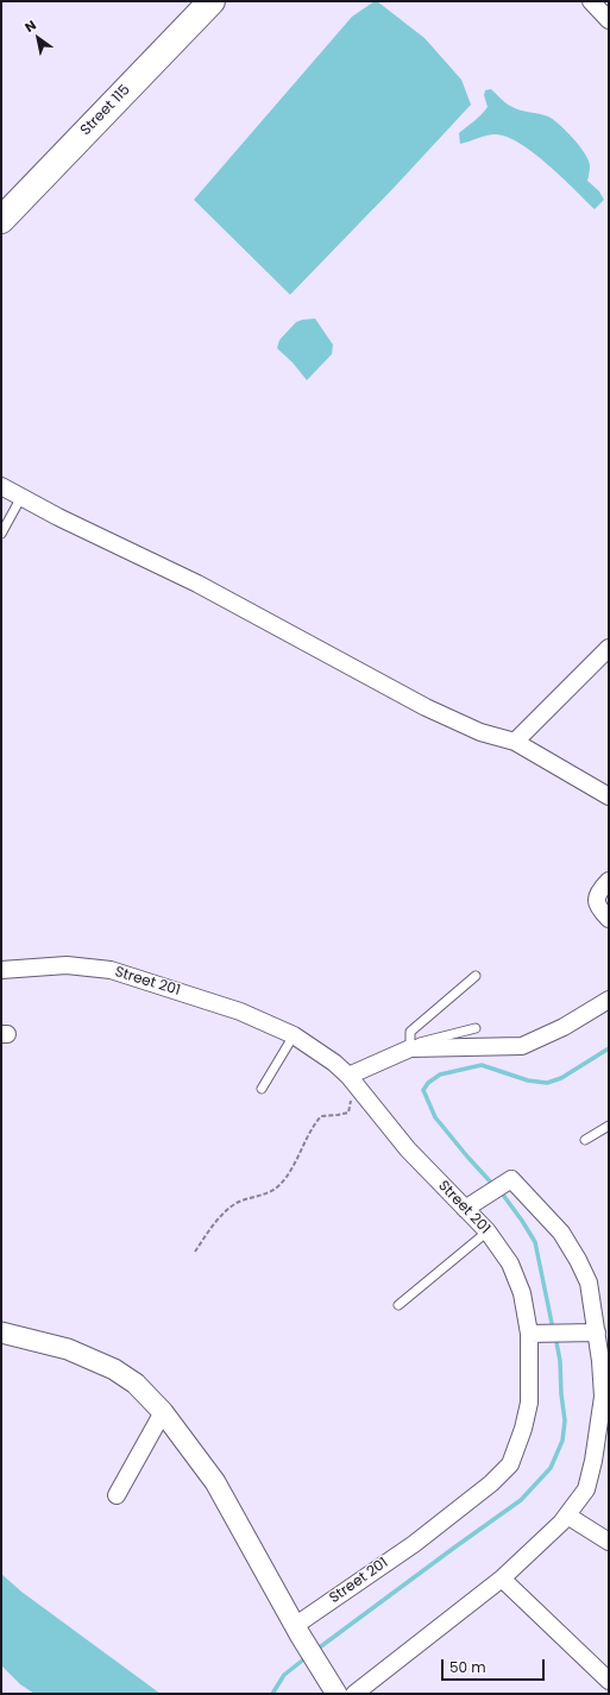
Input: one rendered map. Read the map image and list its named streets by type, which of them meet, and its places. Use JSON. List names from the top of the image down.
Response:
{
  "streets": {
    "main road": ["Street 115"],
    "street": ["Street 201"]
  },
  "scale_bar": "50 m",
  "north": "top left"
}
